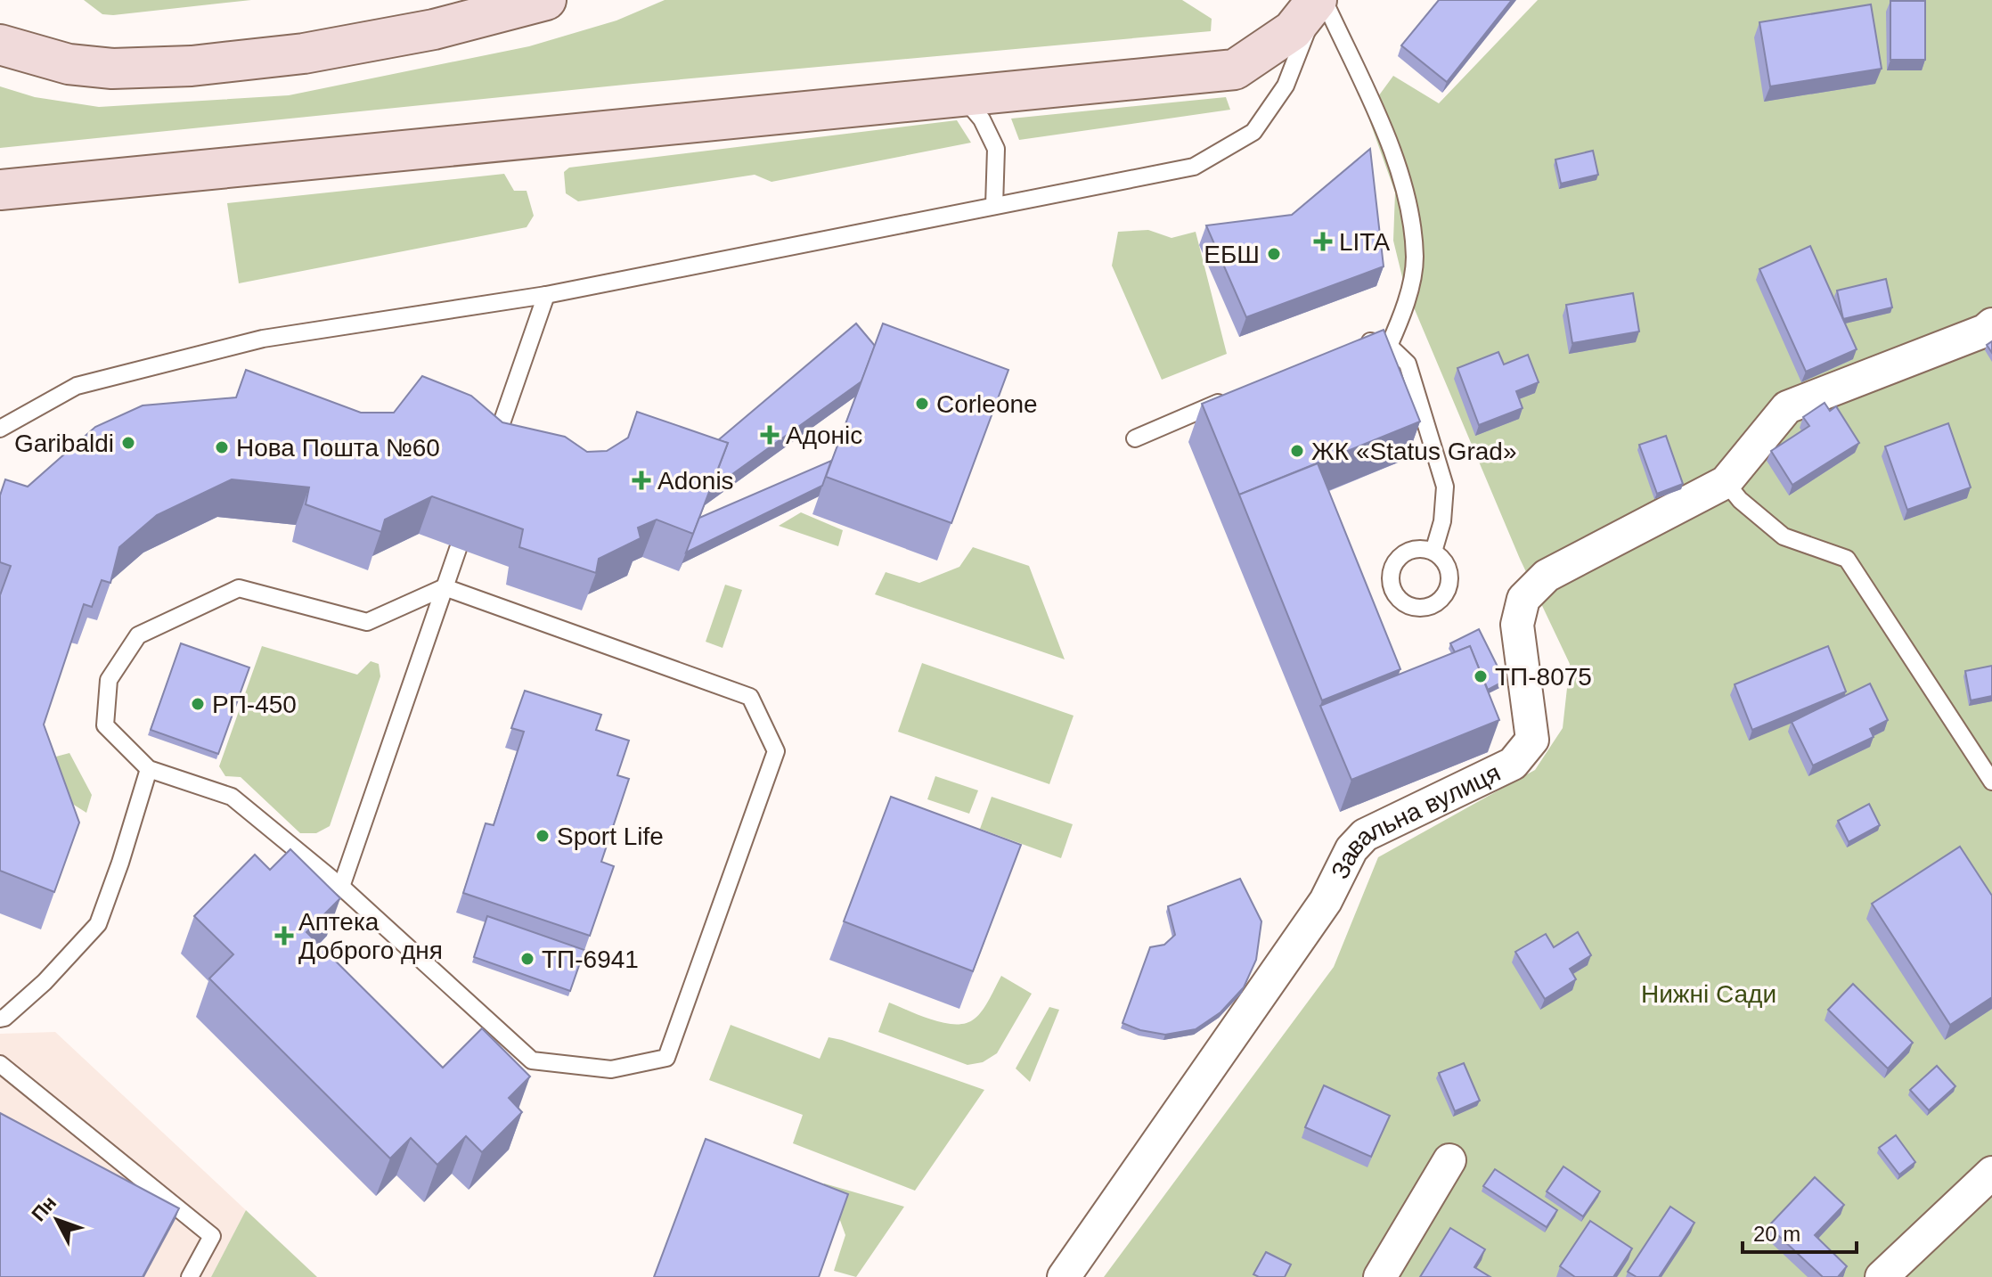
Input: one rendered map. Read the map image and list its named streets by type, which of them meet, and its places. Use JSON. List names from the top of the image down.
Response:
{
  "streets": {
    "street": ["Завальна вулиця"]
  },
  "parks": ["Нижні Сади"],
  "places": {
    "health": [
      "LITA",
      "Адоніс",
      "Adonis",
      "Аптека Доброго дня"
    ],
    "other": [
      "ЕБШ",
      "Corleone",
      "Garibaldi",
      "Нова Пошта №60",
      "ЖК «Status Grad»",
      "ТП-8075",
      "РП-450",
      "Sport Life",
      "ТП-6941"
    ]
  },
  "scale_bar": "20 m",
  "north": "top left"
}
